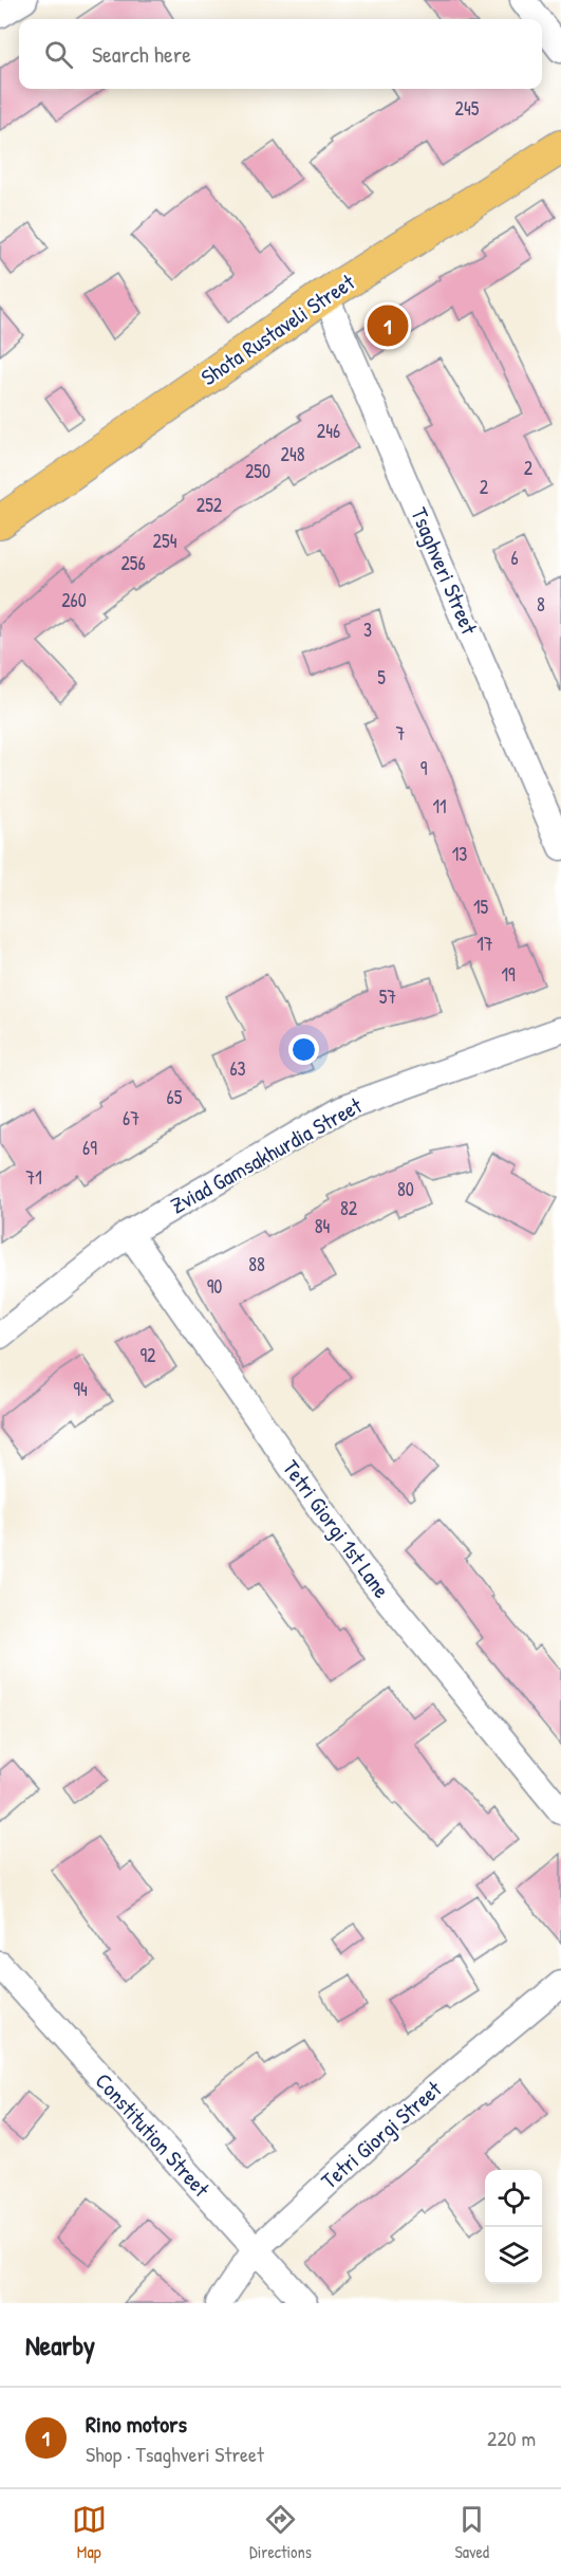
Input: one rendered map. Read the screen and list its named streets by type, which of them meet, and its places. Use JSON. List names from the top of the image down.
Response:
{
  "streets": {
    "main road": ["Shota Rustaveli Street"],
    "street": [
      "Tsaghveri Street",
      "Zviad Gamsakhurdia Street",
      "Tetri Giorgi 1st Lane",
      "Constitution Street",
      "Tetri Giorgi Street"
    ]
  },
  "crossings": [
    ["Shota Rustaveli Street", "Tsaghveri Street"],
    ["Zviad Gamsakhurdia Street", "Tetri Giorgi 1st Lane"],
    ["Constitution Street", "Tetri Giorgi Street"]
  ],
  "house_numbers": [
    "245",
    "246",
    "248",
    "2",
    "250",
    "2",
    "252",
    "254",
    "6",
    "256",
    "260",
    "8",
    "3",
    "5",
    "7",
    "9",
    "11",
    "13",
    "15",
    "17",
    "19",
    "57",
    "63",
    "65",
    "67",
    "69",
    "71",
    "80",
    "82",
    "84",
    "88",
    "90",
    "92",
    "94"
  ],
  "page": {
    "search": "Search here",
    "pins": "1",
    "heading": "Nearby",
    "list": [
      {
        "mark": "1",
        "name": "Rino motors",
        "note": "Shop · Tsaghveri Street",
        "value": "220 m"
      }
    ],
    "nav": ["Map", "Directions", "Saved"]
  }
}
